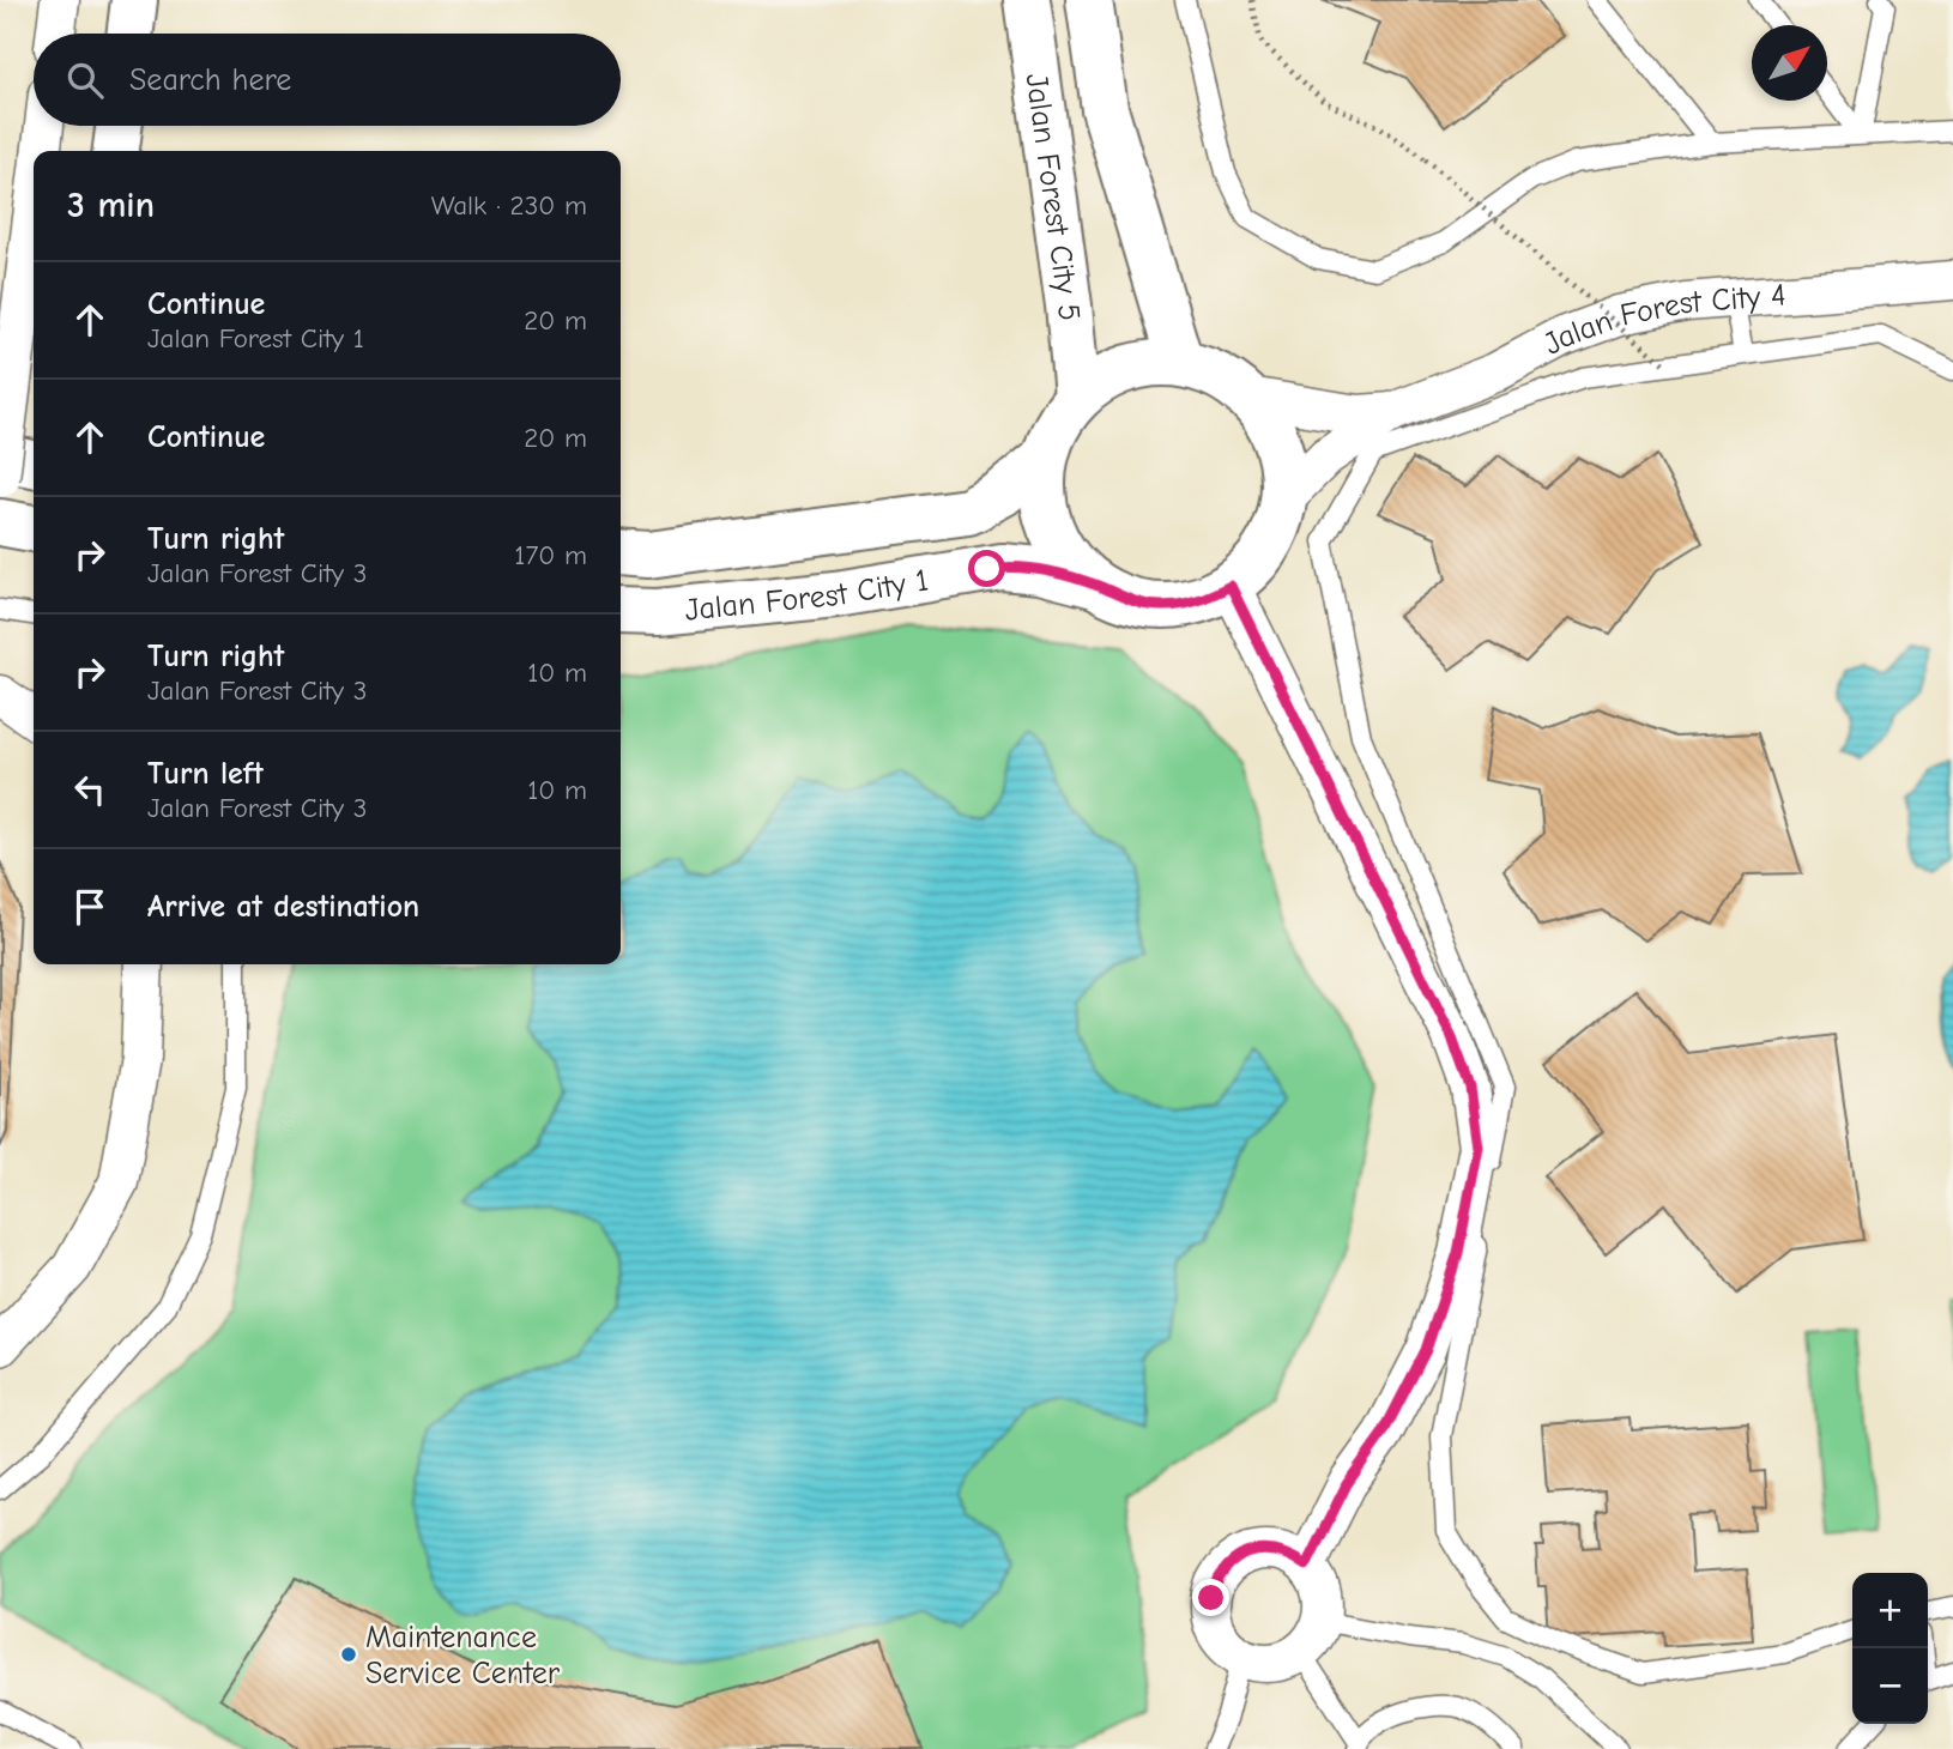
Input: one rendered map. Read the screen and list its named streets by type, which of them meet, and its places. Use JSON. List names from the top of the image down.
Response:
{
  "streets": {
    "street": ["Jalan Forest City 5", "Jalan Forest City 4", "Jalan Forest City 1"]
  },
  "crossings": [
    ["Jalan Forest City 5", "Jalan Forest City 4"],
    ["Jalan Forest City 5", "Jalan Forest City 1"],
    ["Jalan Forest City 4", "Jalan Forest City 1"]
  ],
  "places": ["Maintenance Service Center"],
  "north": "top right",
  "page": {
    "search": "Search here",
    "heading": ["3 min", "Walk · 230 m"],
    "list": [
      ["Continue", "Jalan Forest City 1", "20 m"],
      ["Continue", "20 m"],
      ["Turn right", "Jalan Forest City 3", "170 m"],
      ["Turn right", "Jalan Forest City 3", "10 m"],
      ["Turn left", "Jalan Forest City 3", "10 m"],
      "Arrive at destination"
    ],
    "map_buttons": ["+", "−"]
  }
}
